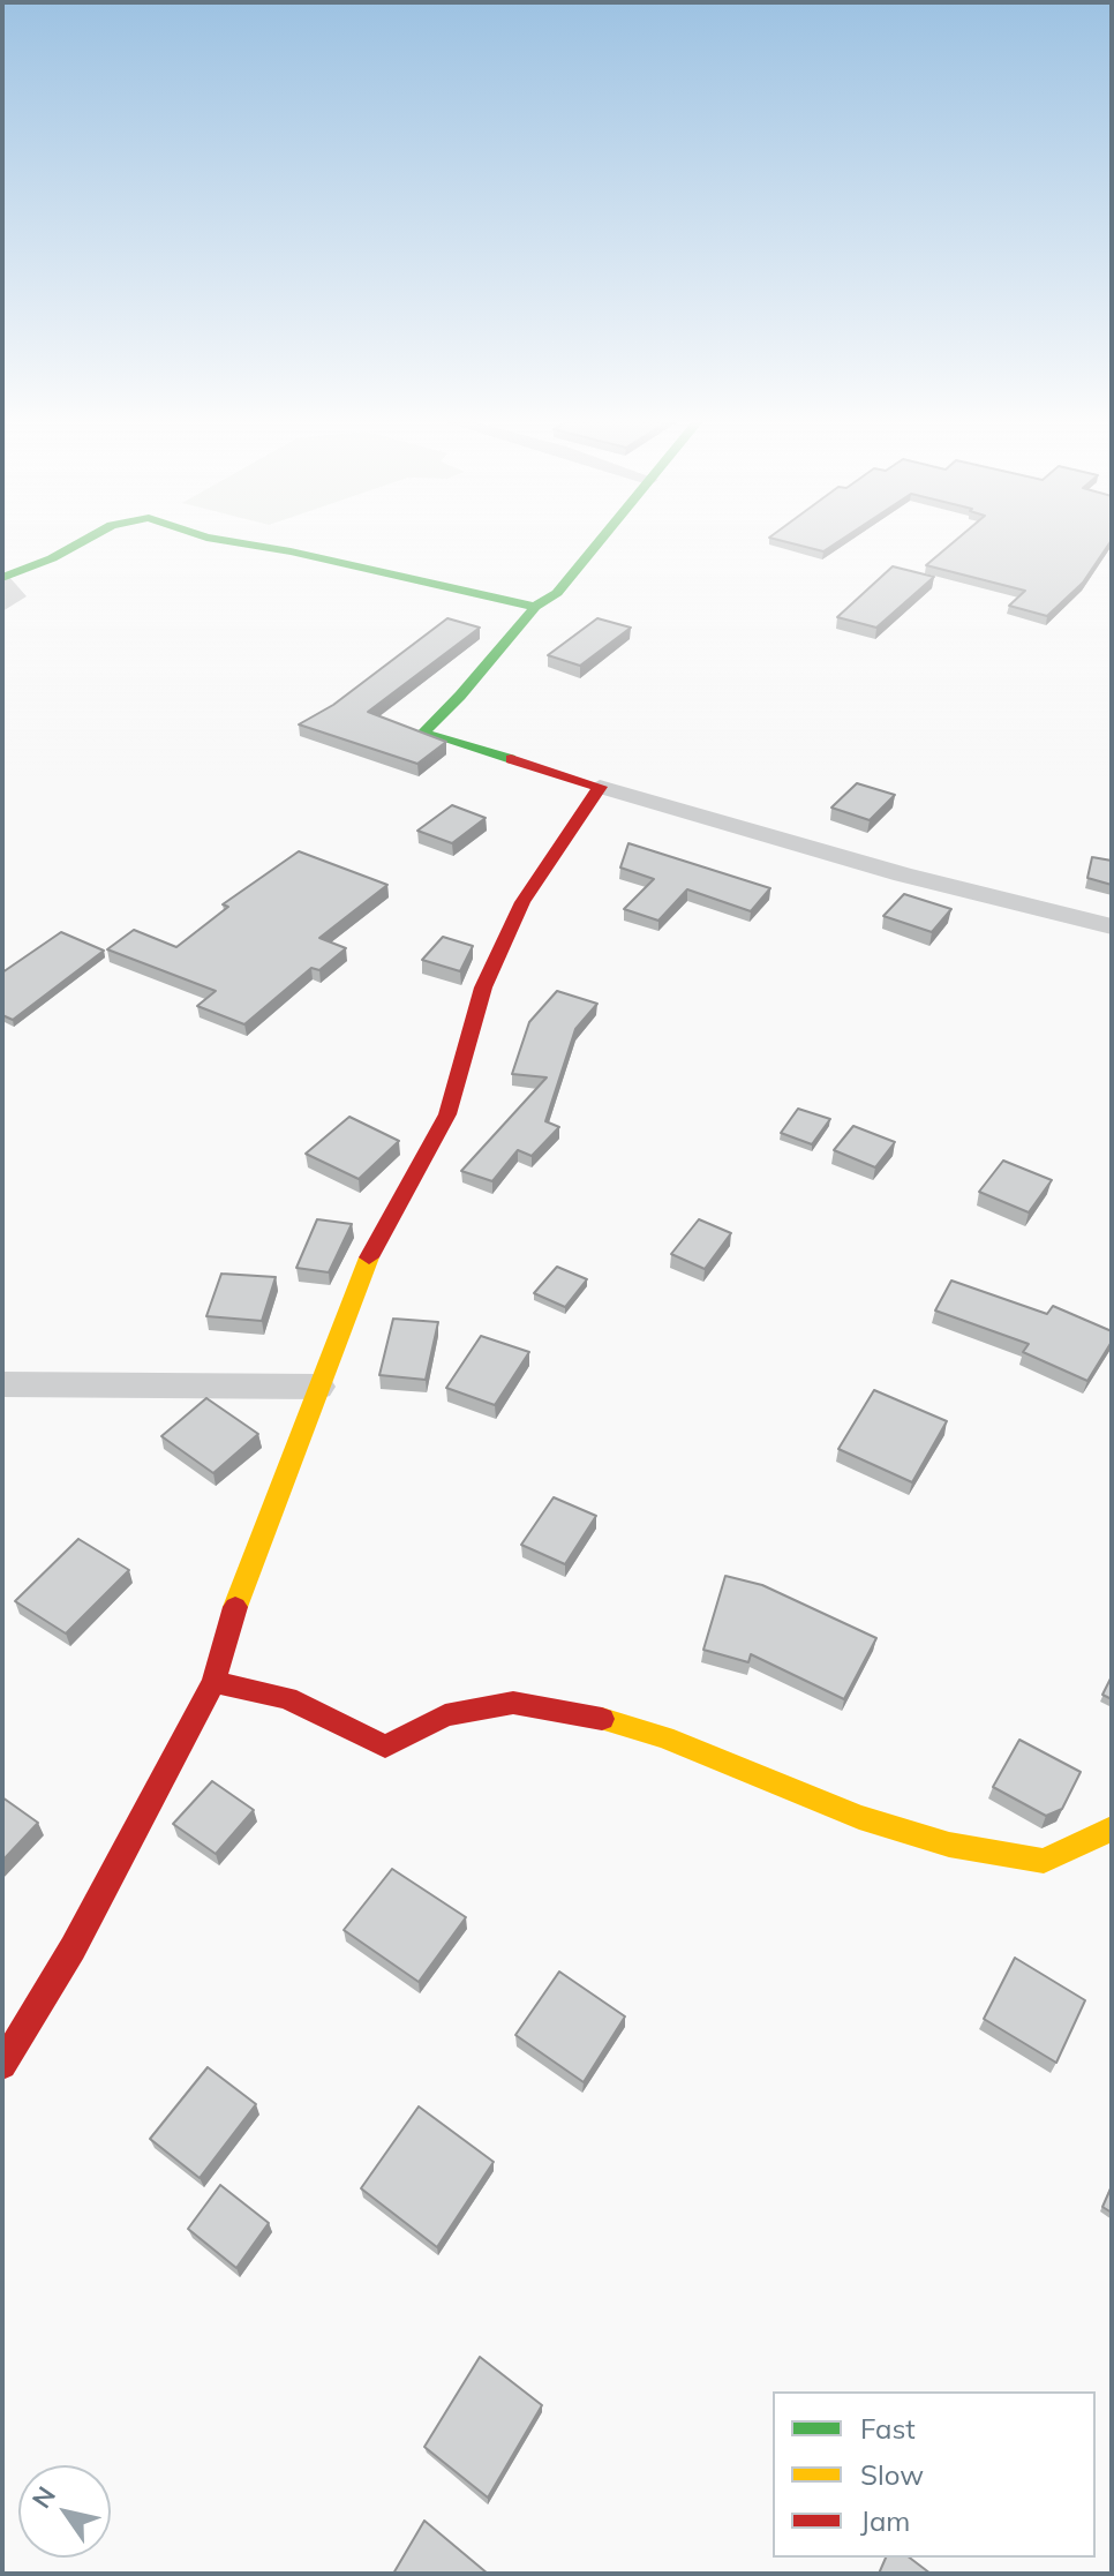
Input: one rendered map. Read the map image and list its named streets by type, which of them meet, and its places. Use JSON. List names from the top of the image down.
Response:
{
  "legend": ["Fast", "Slow", "Jam"],
  "north": "top left"
}
